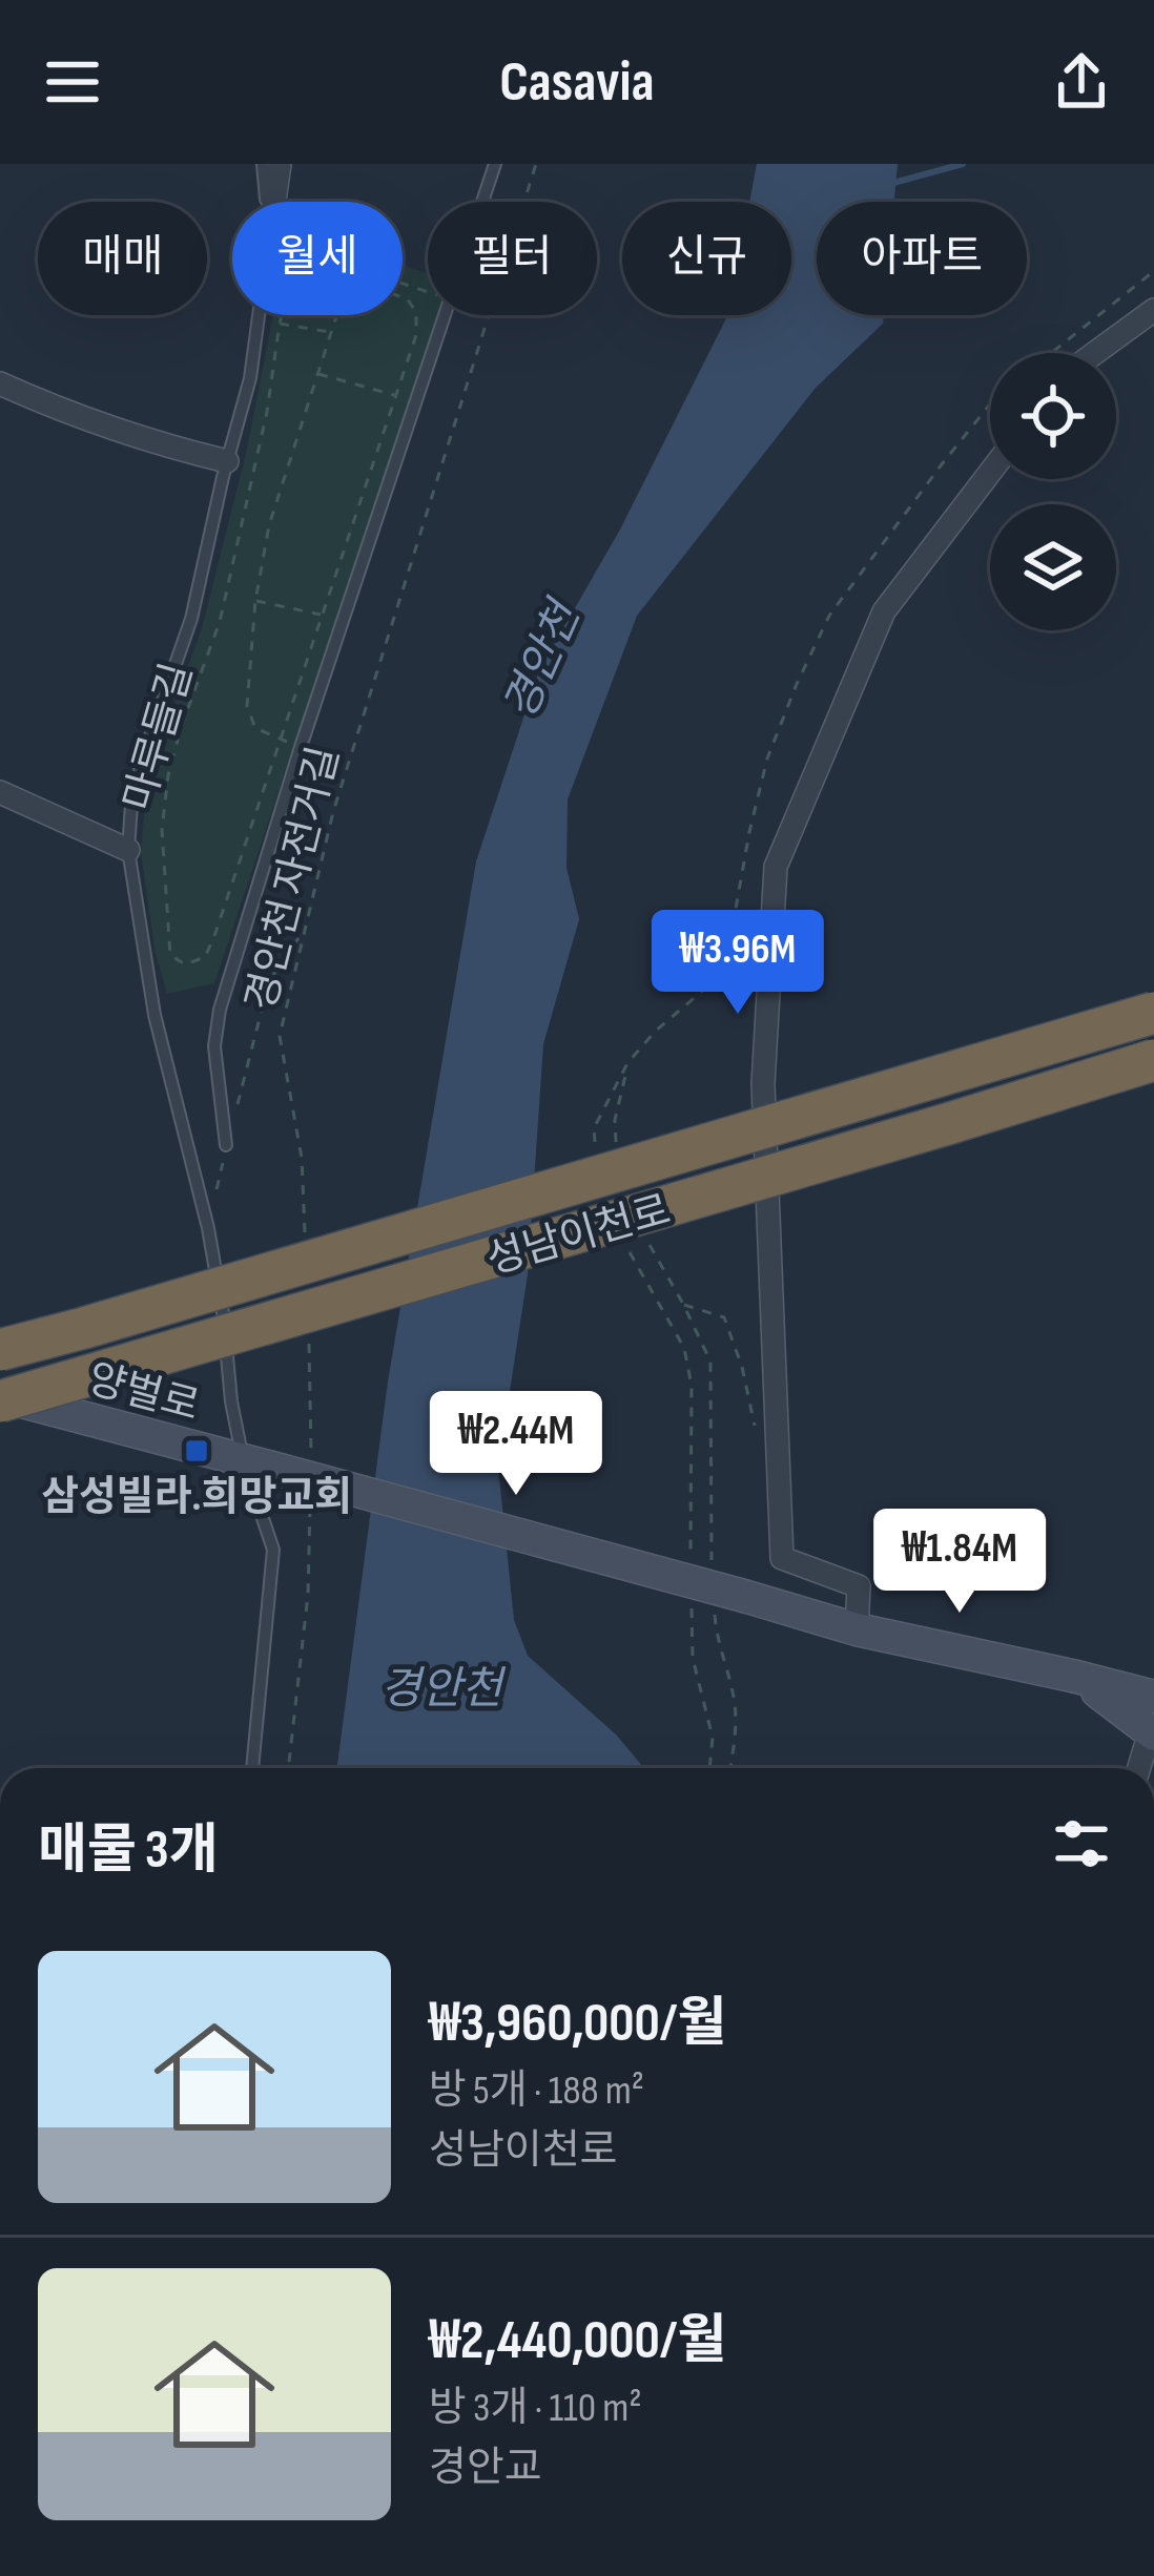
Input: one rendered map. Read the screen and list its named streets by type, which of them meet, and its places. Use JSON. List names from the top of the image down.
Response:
{
  "streets": {
    "highway": ["성남이천로"],
    "street": ["양벌로"],
    "lane": ["마루들길"],
    "path": ["경안천 자전거길"]
  },
  "crossings": [
    ["마루들길", "양벌로"],
    ["성남이천로", "양벌로"]
  ],
  "water": ["경안천"],
  "places": {
    "transit": ["삼성빌라.희망교회"]
  },
  "page": {
    "header": "Casavia",
    "chip": [
      "매매",
      "월세",
      "필터",
      "신규",
      "아파트"
    ],
    "price": ["₩3.96M", "₩2.44M", "₩1.84M"],
    "heading": "매물 3개",
    "list": [
      {
        "name": "₩3,960,000/월",
        "note": "방 5개 · 188 m² · 성남이천로"
      },
      {
        "name": "₩2,440,000/월",
        "note": "방 3개 · 110 m² · 경안교"
      }
    ]
  }
}
